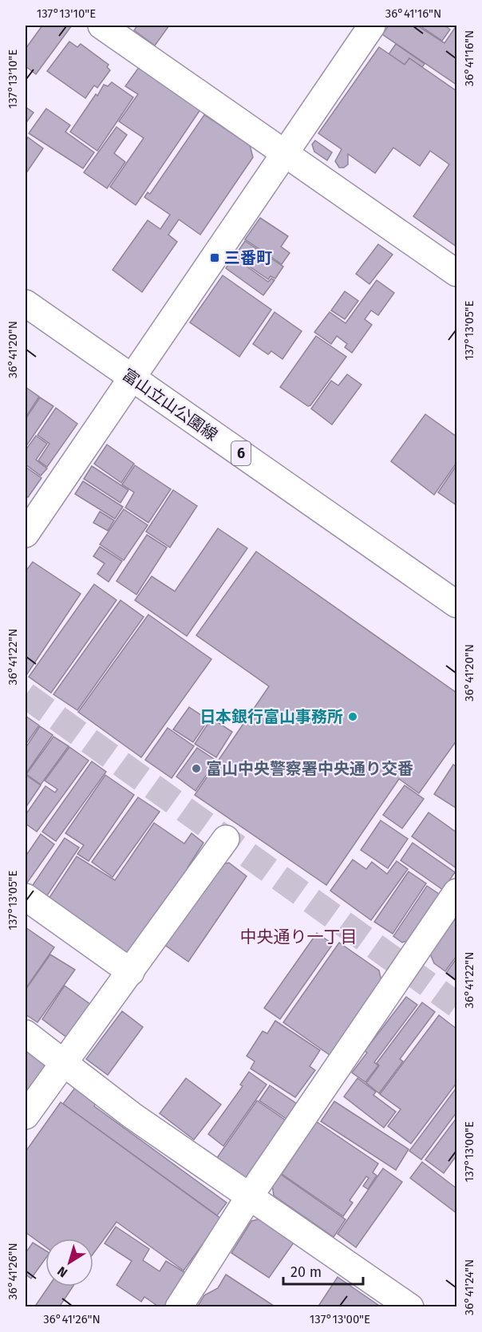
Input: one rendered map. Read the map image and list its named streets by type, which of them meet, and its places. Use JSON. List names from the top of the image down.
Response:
{
  "streets": {
    "street": ["富山立山公園線", "6"]
  },
  "districts": ["中央通り一丁目"],
  "places": {
    "transit": ["三番町"],
    "other": ["日本銀行富山事務所", "富山中央警察署中央通り交番"]
  },
  "scale_bar": "20 m",
  "north": "bottom left",
  "coordinates": [
    "137°13'10\"E",
    "36°41'16\"N",
    "137°13'05\"E",
    "36°41'20\"N",
    "36°41'22\"N",
    "137°13'00\"E",
    "36°41'26\"N",
    "36°41'24\"N"
  ]
}
